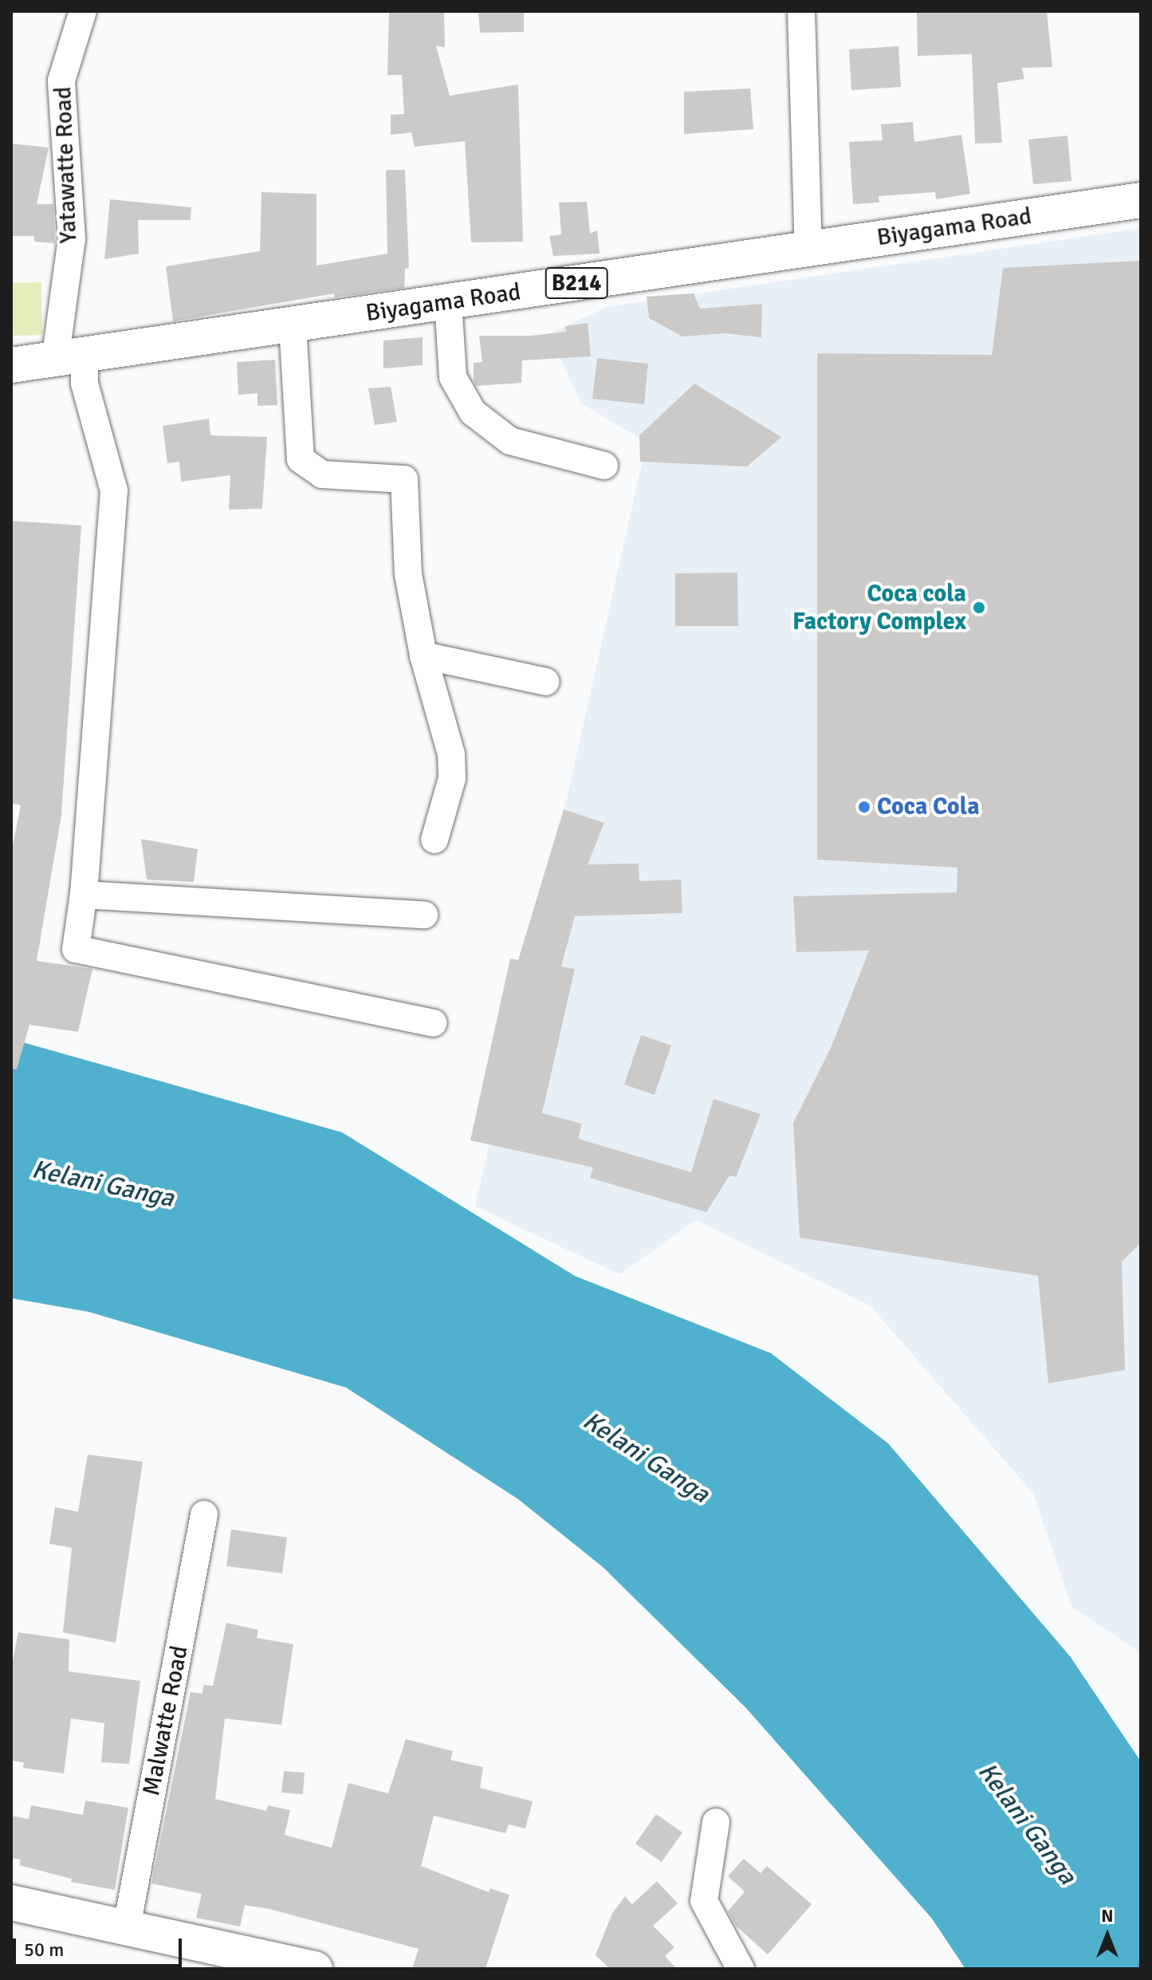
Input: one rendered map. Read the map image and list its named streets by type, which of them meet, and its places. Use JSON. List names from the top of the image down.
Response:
{
  "streets": {
    "main road": ["Biyagama Road", "B214"],
    "street": ["Yatawatte Road", "Malwatte Road"]
  },
  "crossings": [
    ["Yatawatte Road", "Biyagama Road"]
  ],
  "water": ["Kelani Ganga"],
  "places": ["Coca cola Factory Complex", "Coca Cola"],
  "scale_bar": "50 m",
  "north": "top"
}
